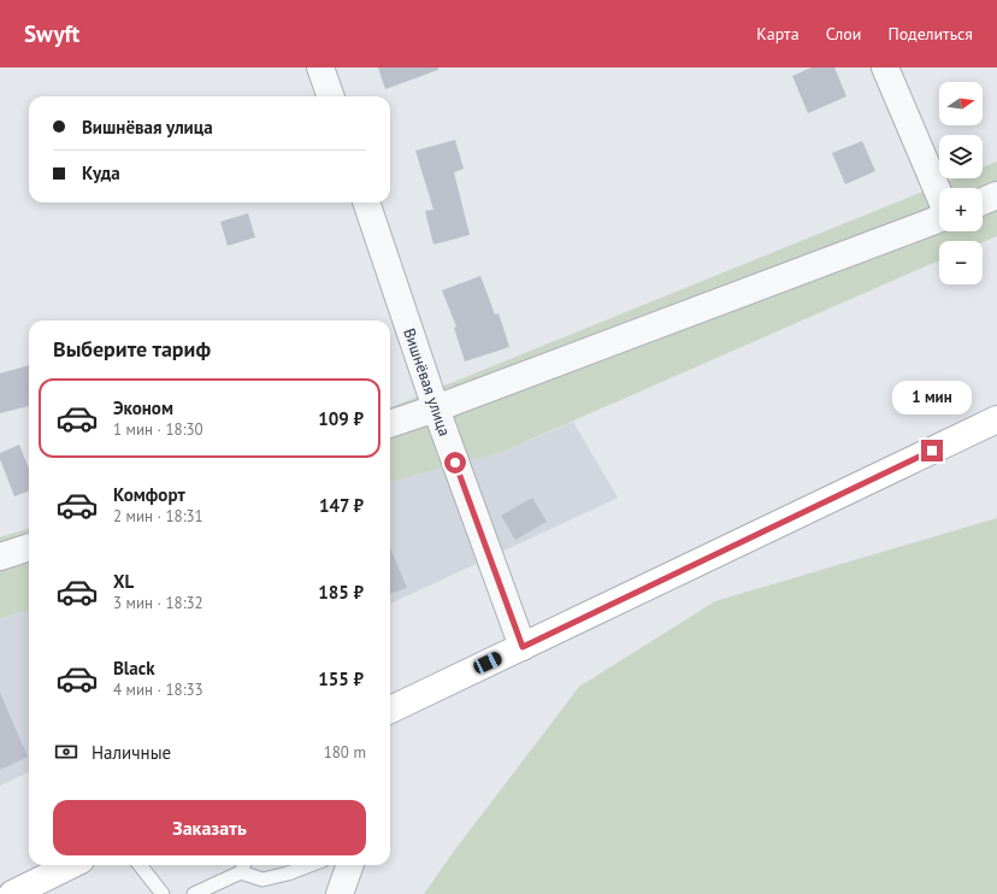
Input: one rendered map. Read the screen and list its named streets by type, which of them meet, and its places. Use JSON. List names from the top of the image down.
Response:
{
  "streets": {
    "street": ["Вишнёвая улица"]
  },
  "north": "right",
  "page": {
    "header": "Swyft",
    "nav": ["Карта", "Слои", "Поделиться"],
    "map_buttons": ["+", "−"],
    "banner": ["Вишнёвая улица", "Куда"],
    "heading": "Выберите тариф",
    "list": [
      {
        "name": "Эконом",
        "note": "1 мин · 18:30",
        "value": "109 ₽"
      },
      {
        "name": "Комфорт",
        "note": "2 мин · 18:31",
        "value": "147 ₽"
      },
      {
        "name": "XL",
        "note": "3 мин · 18:32",
        "value": "185 ₽"
      },
      {
        "name": "Black",
        "note": "4 мин · 18:33",
        "value": "155 ₽"
      }
    ],
    "bubble": "1 мин",
    "pay": ["Наличные", "180 m"],
    "buttons": "Заказать"
  }
}
